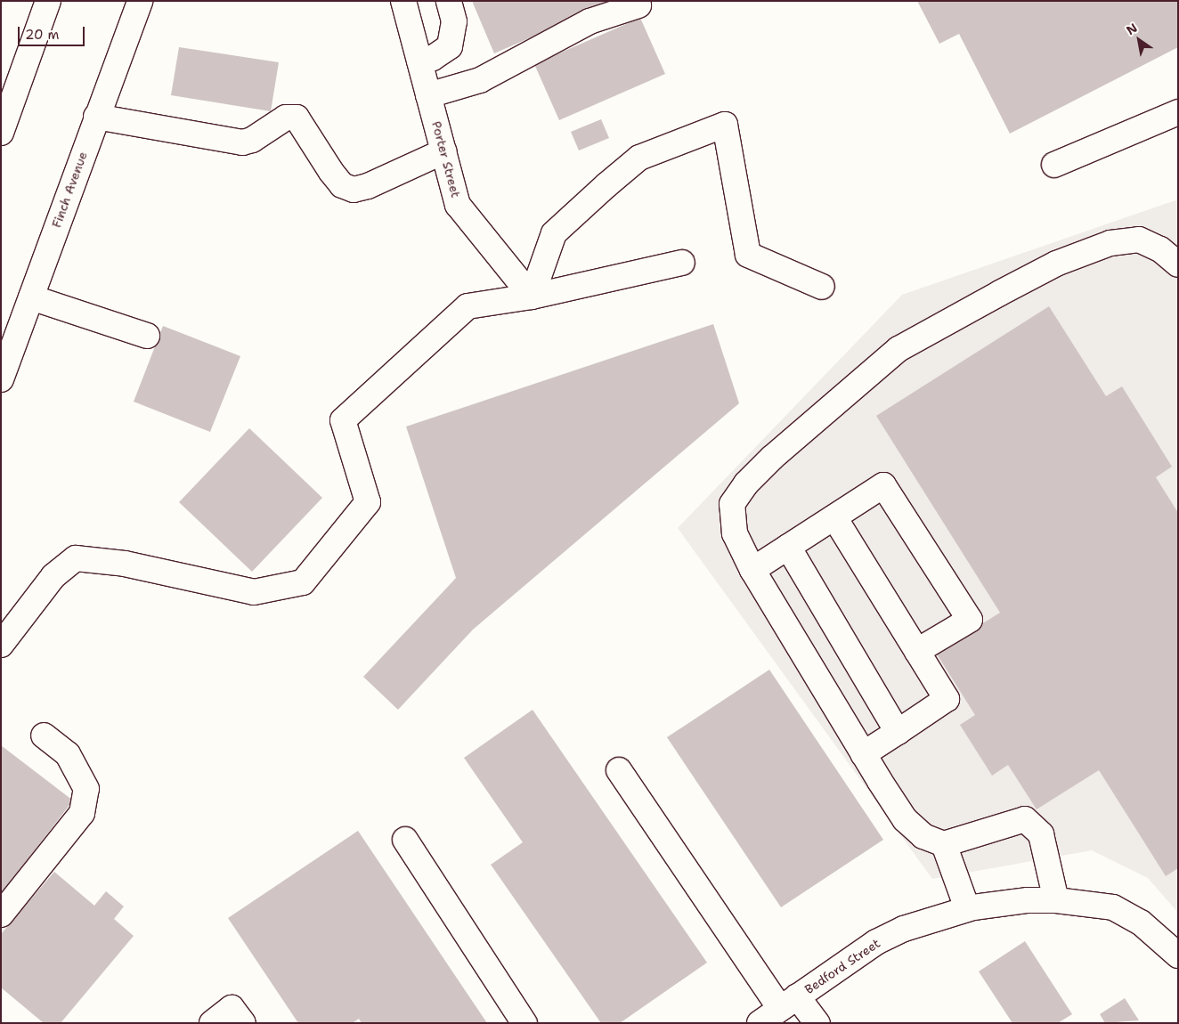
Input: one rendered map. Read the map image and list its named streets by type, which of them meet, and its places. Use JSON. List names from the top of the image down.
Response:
{
  "streets": {
    "main road": ["Porter Street", "Finch Avenue", "Bedford Street"]
  },
  "scale_bar": "20 m",
  "north": "top left"
}
